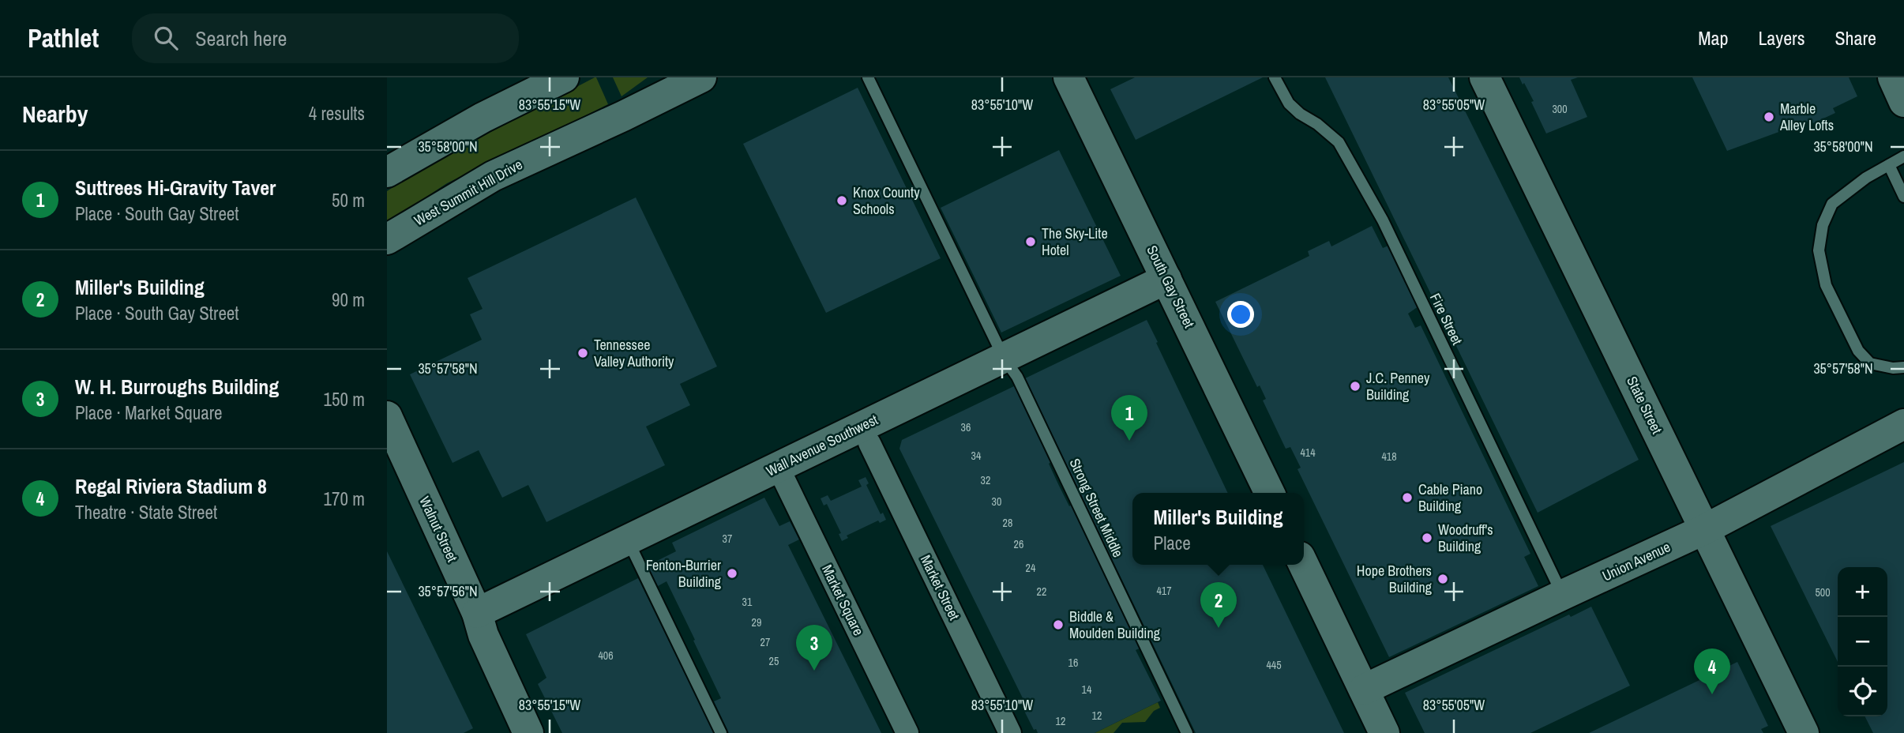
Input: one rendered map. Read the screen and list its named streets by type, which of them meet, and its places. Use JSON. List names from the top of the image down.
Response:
{
  "streets": {
    "street": [
      "West Summit Hill Drive",
      "South Gay Street",
      "State Street",
      "Wall Avenue Southwest",
      "Walnut Street",
      "Union Avenue",
      "Market Street",
      "Market Square"
    ],
    "lane": ["Fire Street", "Strong Street Middle"]
  },
  "crossings": [
    ["South Gay Street", "Wall Avenue Southwest"],
    ["Fire Street", "Union Avenue"],
    ["State Street", "Union Avenue"],
    ["Wall Avenue Southwest", "Strong Street Middle"],
    ["Wall Avenue Southwest", "Walnut Street"],
    ["Wall Avenue Southwest", "Market Square"]
  ],
  "places": [
    "Marble Alley Lofts",
    "Knox County Schools",
    "The Sky-Lite Hotel",
    "Tennessee Valley Authority",
    "J.C. Penney Building",
    "Cable Piano Building",
    "Woodruff's Building",
    "Fenton-Burrier Building",
    "Hope Brothers Building",
    "Biddle & Moulden Building"
  ],
  "house_numbers": [
    "300",
    "36",
    "414",
    "34",
    "418",
    "32",
    "30",
    "28",
    "37",
    "26",
    "24",
    "417",
    "22",
    "500",
    "31",
    "29",
    "27",
    "406",
    "25",
    "16",
    "445",
    "14",
    "12",
    "12"
  ],
  "page": {
    "header": "Pathlet",
    "search": "Search here",
    "nav": ["Map", "Layers", "Share"],
    "heading": ["Nearby", "4 results"],
    "list": [
      {
        "mark": "1",
        "name": "Suttrees Hi-Gravity Taver",
        "note": "Place · South Gay Street",
        "value": "50 m"
      },
      {
        "mark": "2",
        "name": "Miller's Building",
        "note": "Place · South Gay Street",
        "value": "90 m"
      },
      {
        "mark": "3",
        "name": "W. H. Burroughs Building",
        "note": "Place · Market Square",
        "value": "150 m"
      },
      {
        "mark": "4",
        "name": "Regal Riviera Stadium 8",
        "note": "Theatre · State Street",
        "value": "170 m"
      }
    ],
    "pins": [
      "1",
      "2",
      "3",
      "4"
    ],
    "popup": ["Miller's Building", "Place"],
    "map_buttons": ["+", "−"]
  },
  "coordinates": [
    "83°55'15\"W",
    "83°55'10\"W",
    "83°55'05\"W",
    "35°58'00\"N",
    "35°57'58\"N",
    "35°57'56\"N"
  ]
}
